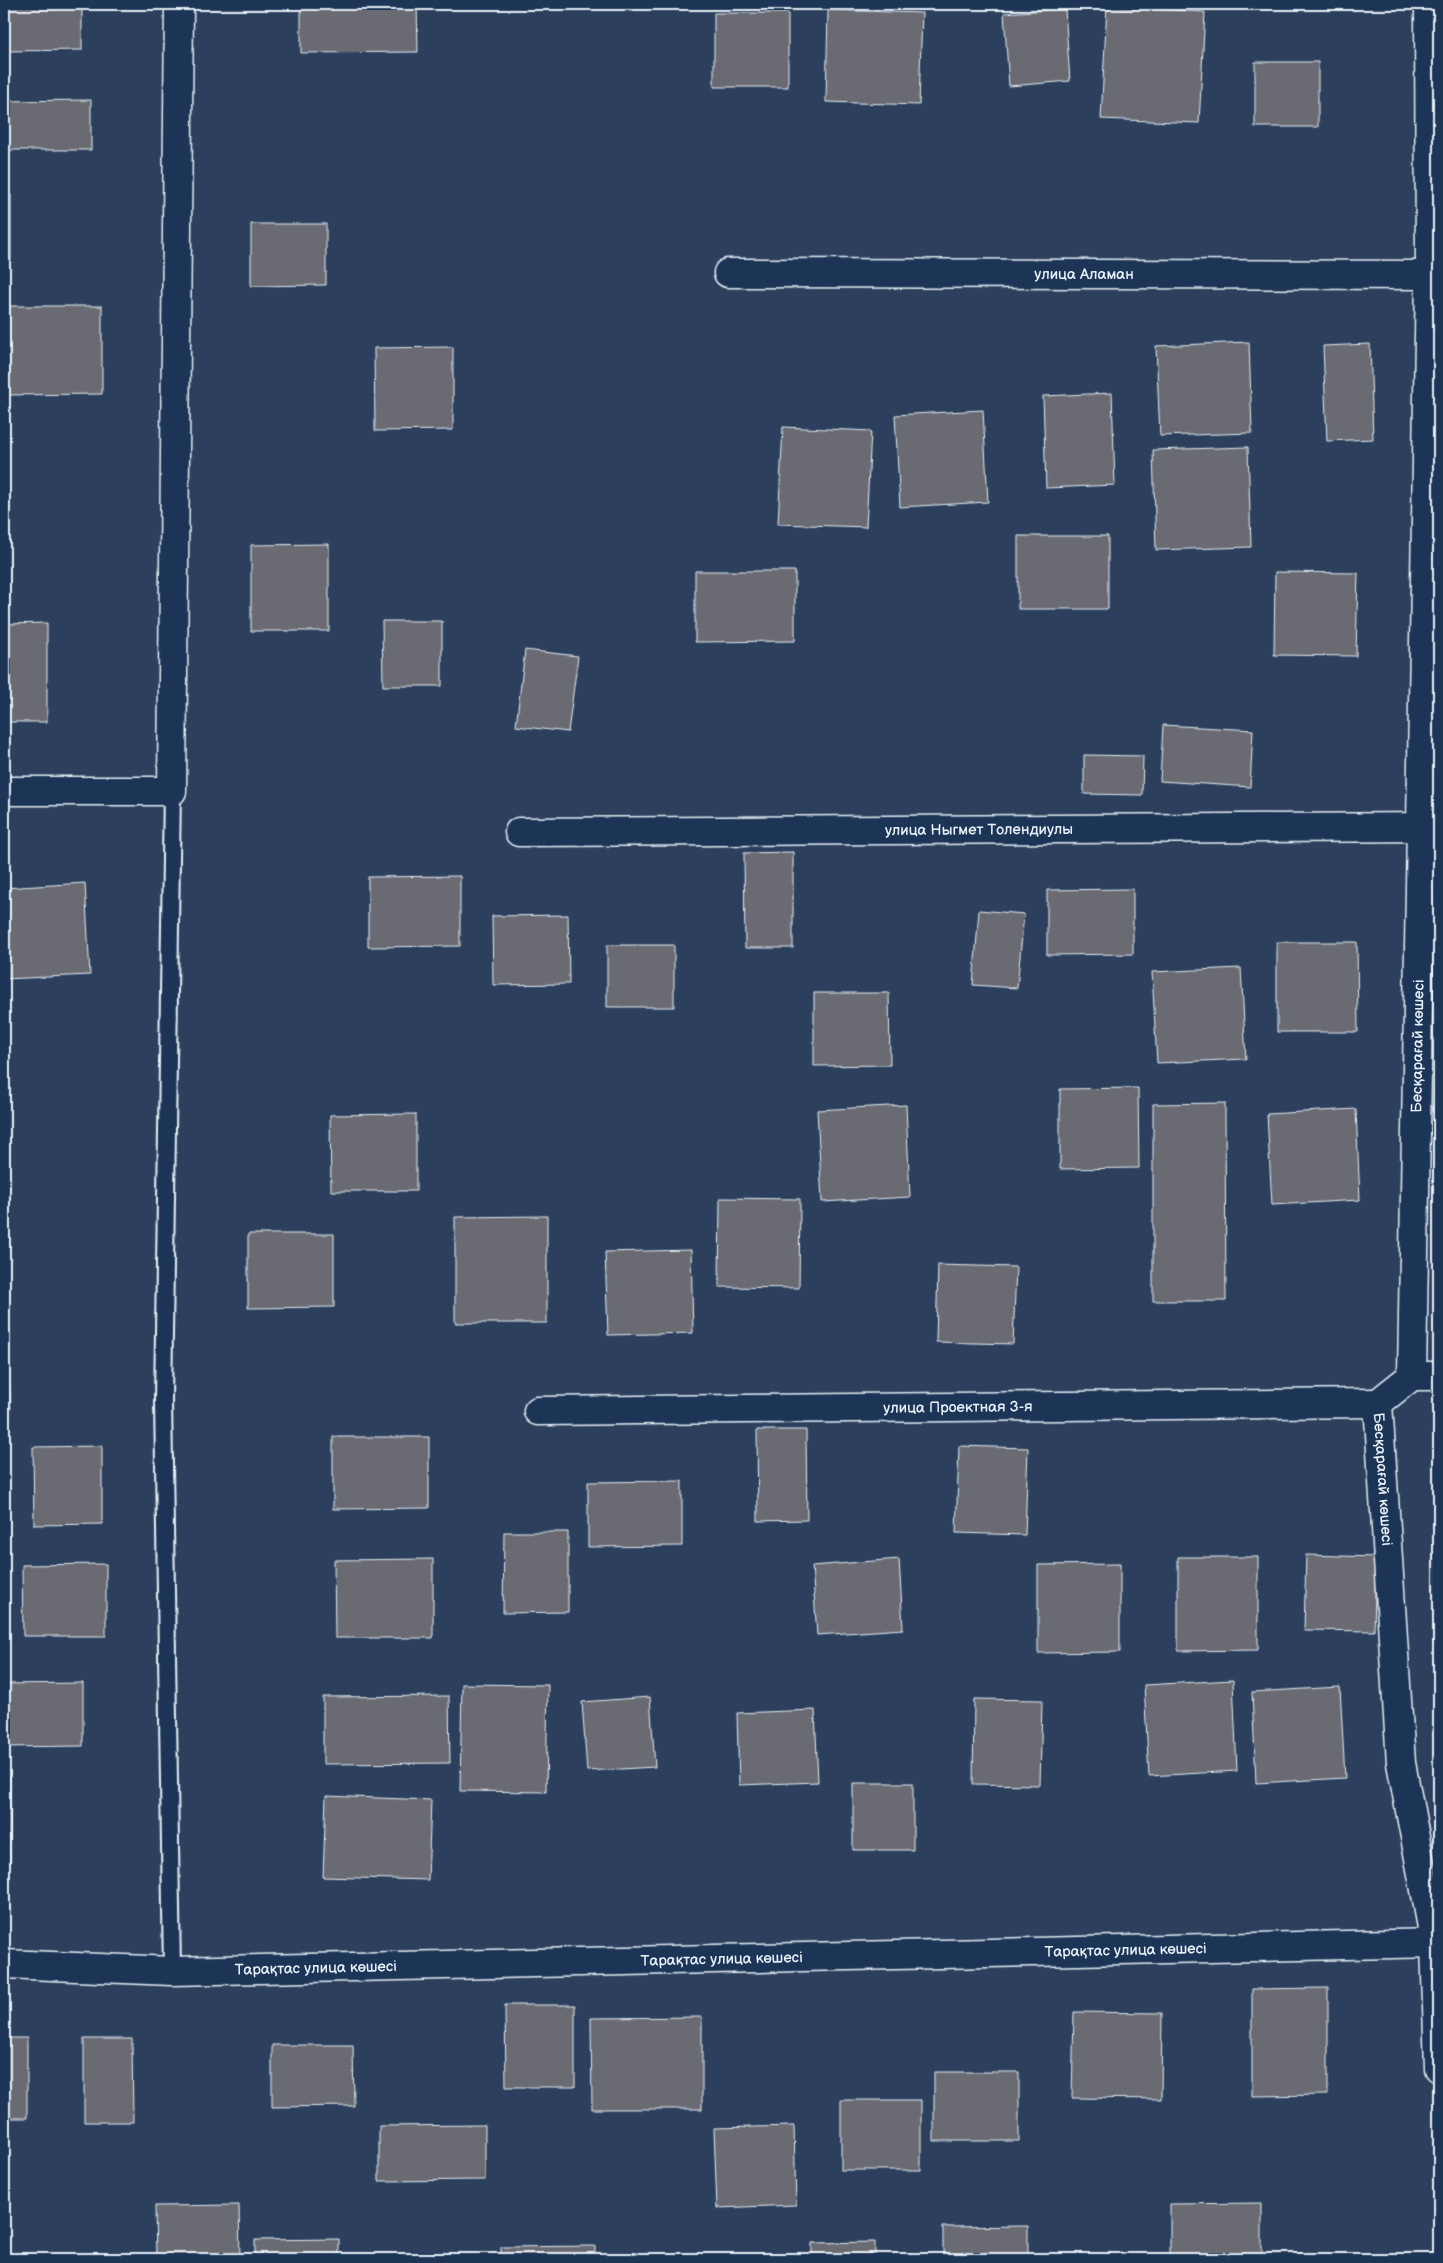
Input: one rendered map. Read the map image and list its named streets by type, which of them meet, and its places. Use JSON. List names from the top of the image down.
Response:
{
  "streets": {
    "street": [
      "улица Аламан",
      "улица Ныгмет Толендиулы",
      "Бесқарағай көшесі",
      "улица Проектная 3-я",
      "Тарақтас улица көшесі"
    ]
  },
  "crossings": [
    ["улица Аламан", "Бесқарағай көшесі"],
    ["улица Ныгмет Толендиулы", "Бесқарағай көшесі"],
    ["Бесқарағай көшесі", "улица Проектная 3-я"],
    ["Бесқарағай көшесі", "Тарақтас улица көшесі"]
  ]
}
